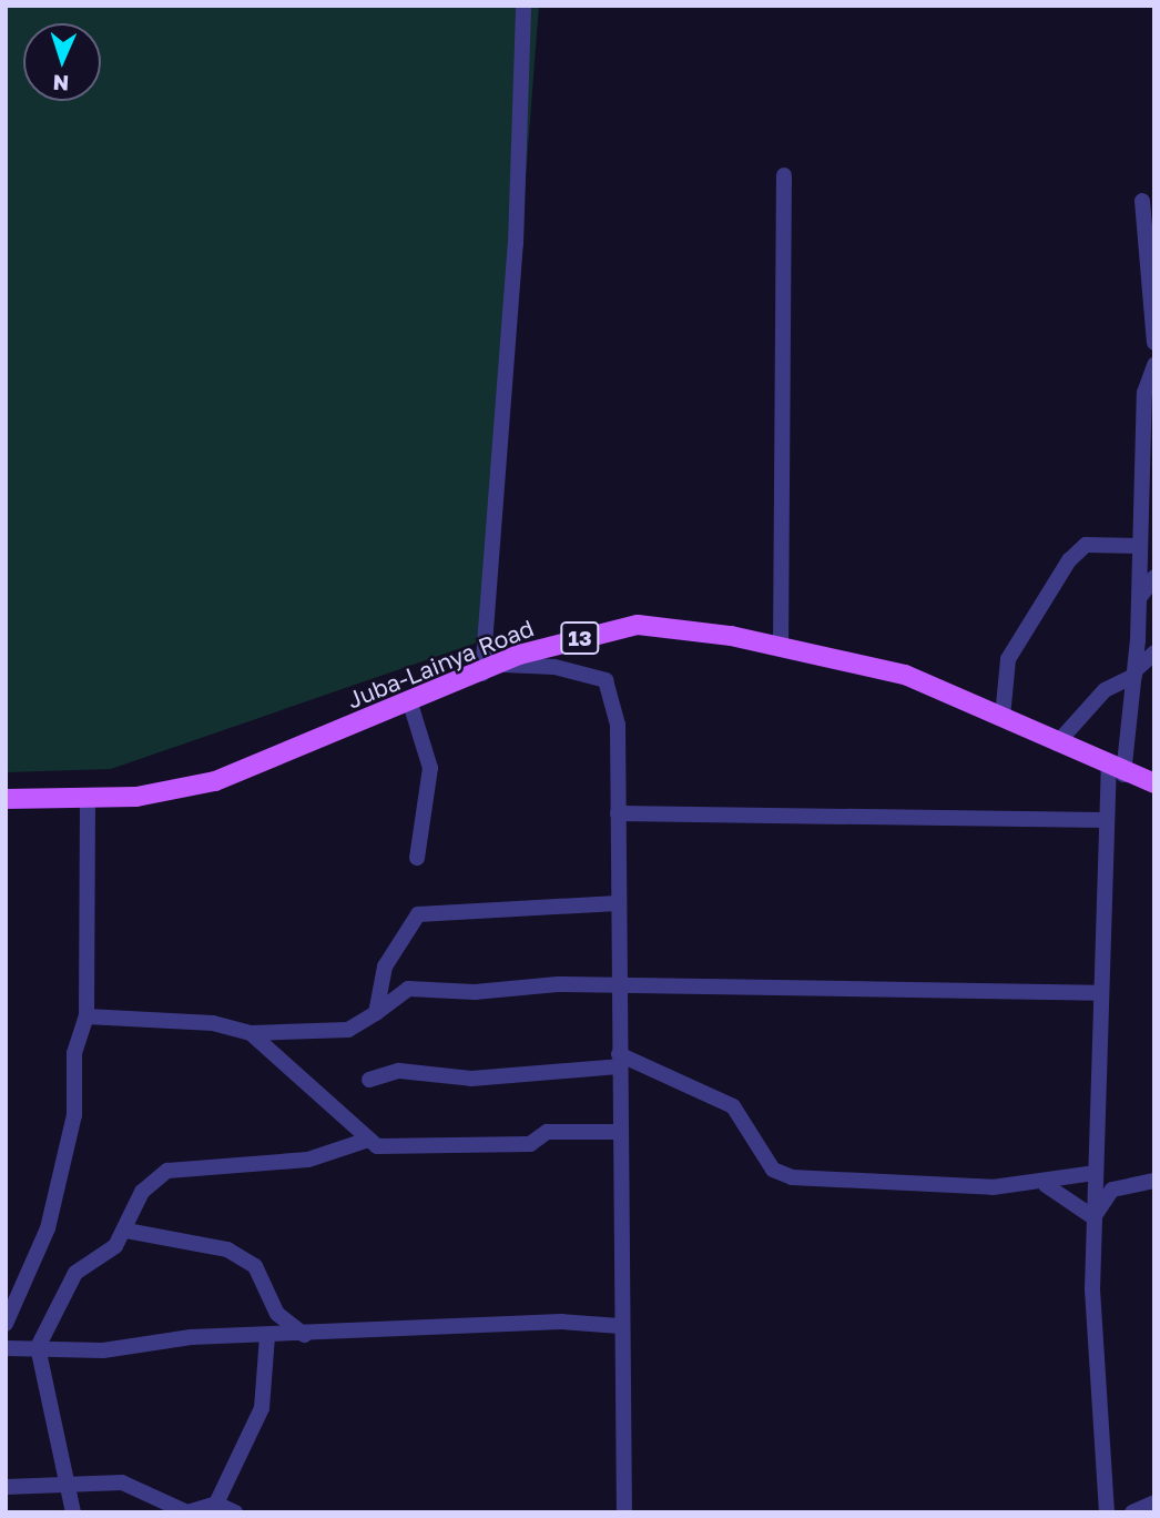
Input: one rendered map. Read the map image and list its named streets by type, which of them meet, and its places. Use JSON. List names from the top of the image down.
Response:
{
  "streets": {
    "main road": ["13", "Juba-Lainya Road"]
  },
  "north": "bottom"
}
